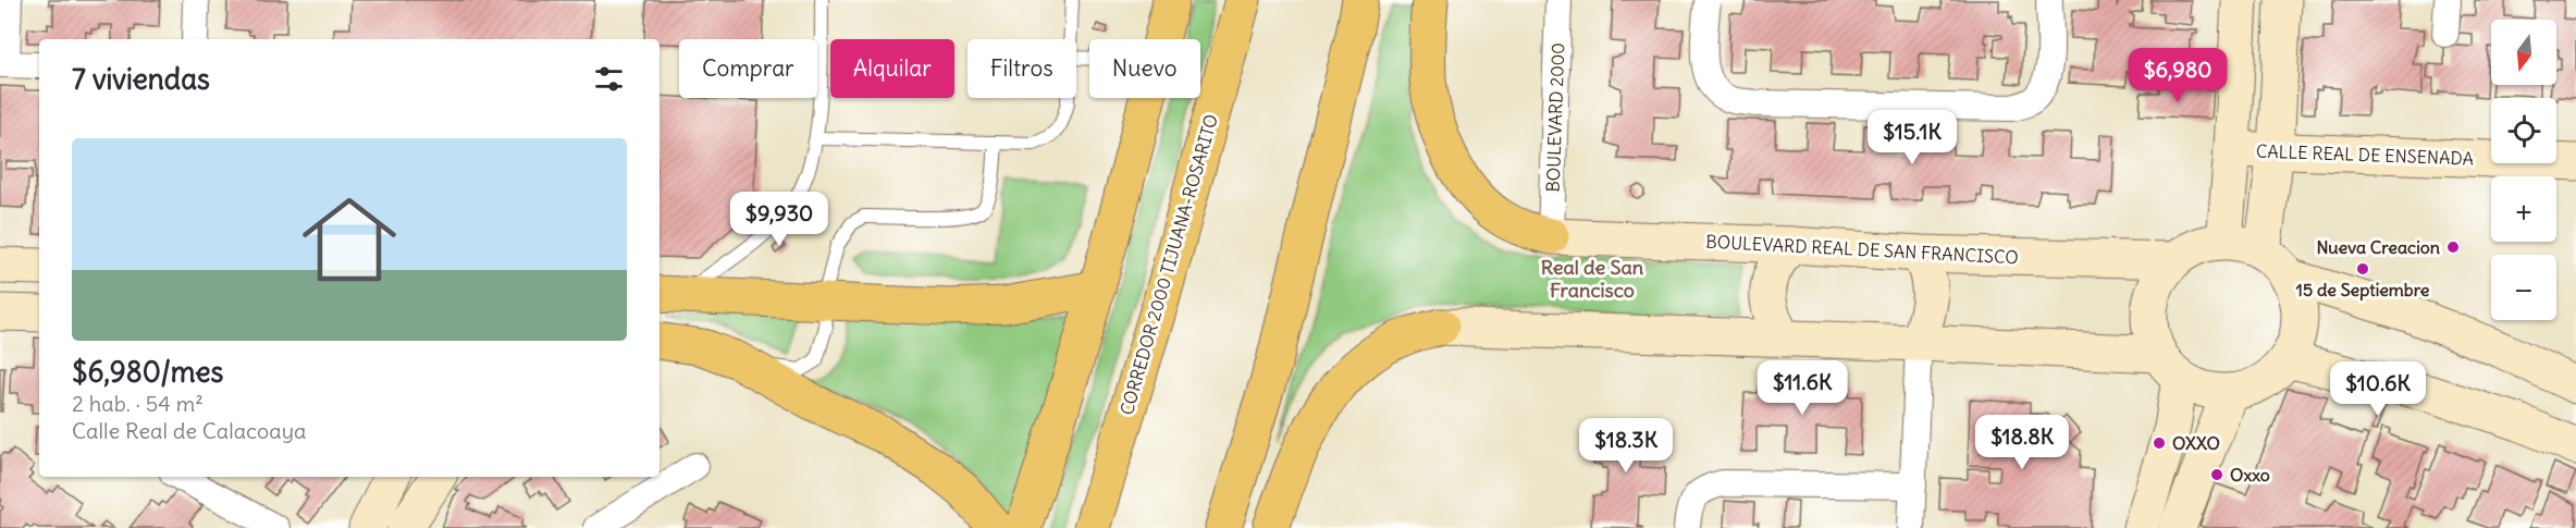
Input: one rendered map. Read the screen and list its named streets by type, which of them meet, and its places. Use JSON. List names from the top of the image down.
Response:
{
  "streets": {
    "highway": ["CORREDOR 2000 TIJUANA-ROSARITO"],
    "main road": ["CALLE REAL DE ENSENADA", "BOULEVARD REAL DE SAN FRANCISCO"],
    "street": ["BOULEVARD 2000"]
  },
  "crossings": [
    ["BOULEVARD 2000", "BOULEVARD REAL DE SAN FRANCISCO"]
  ],
  "districts": ["Real de San Francisco"],
  "places": [
    "Nueva Creacion",
    "15 de Septiembre",
    "OXXO",
    "Oxxo"
  ],
  "north": "bottom",
  "page": {
    "map_buttons": ["+", "−"],
    "chip": [
      "Comprar",
      "Alquilar",
      "Filtros",
      "Nuevo"
    ],
    "heading": "7 viviendas",
    "price": [
      "$6,980",
      "$15.1K",
      "$9,930",
      "$11.6K",
      "$10.6K",
      "$18.8K",
      "$18.3K"
    ],
    "list": [
      {
        "name": "$6,980/mes",
        "note": "2 hab. · 54 m² · Calle Real de Calacoaya"
      }
    ]
  }
}
